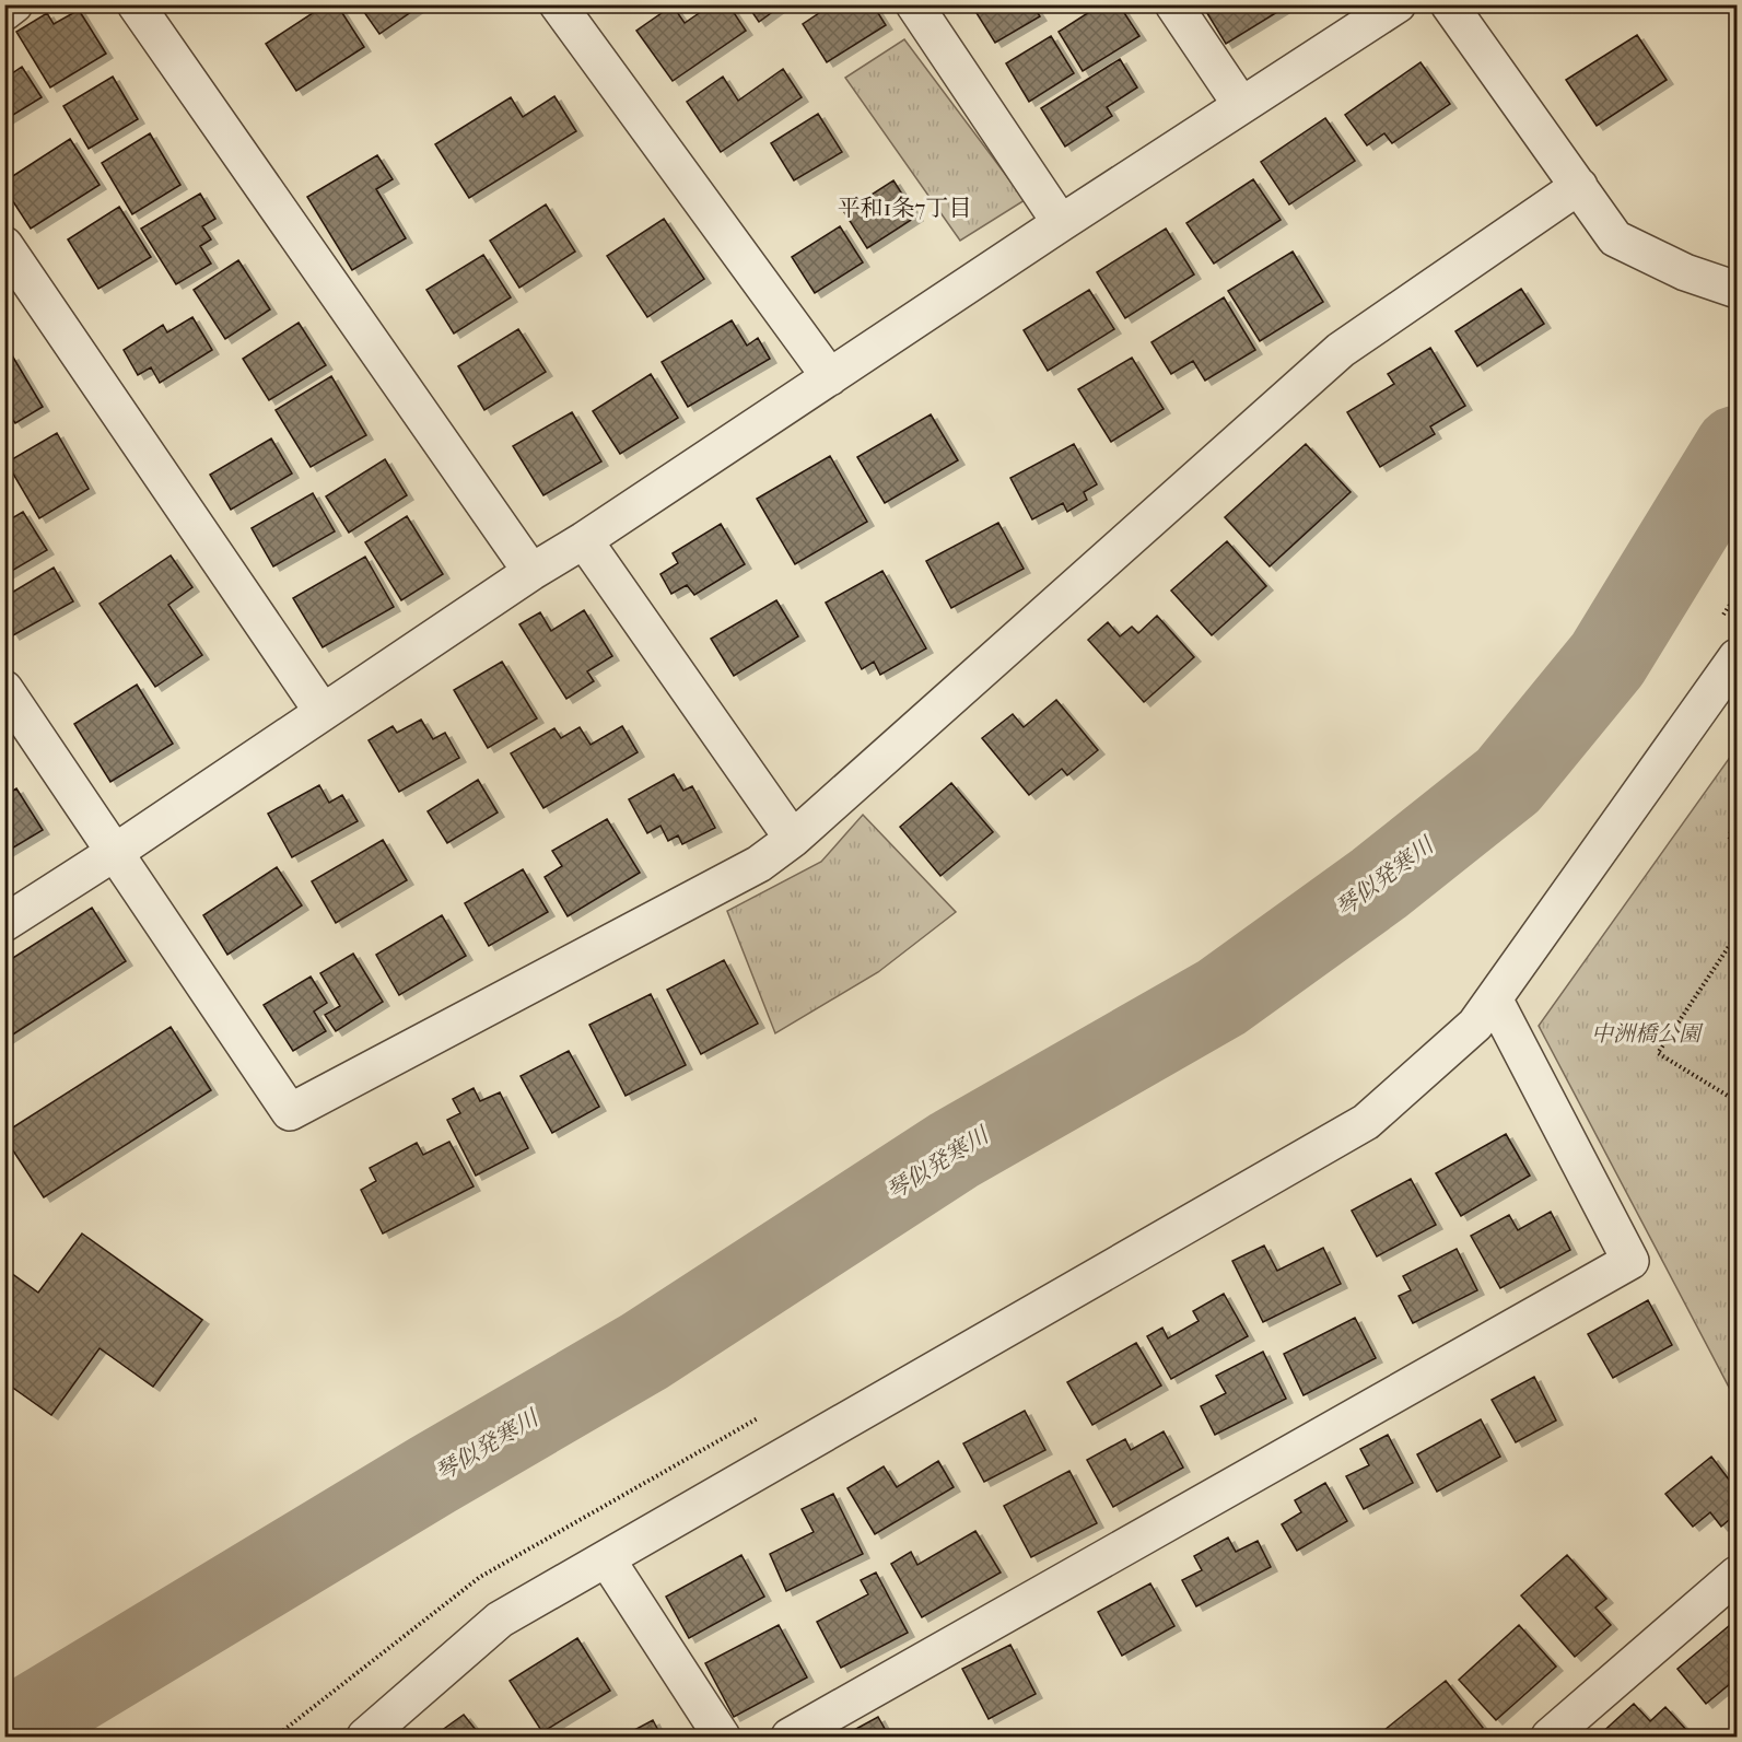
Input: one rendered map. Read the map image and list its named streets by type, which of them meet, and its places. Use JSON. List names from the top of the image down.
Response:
{
  "districts": ["平和1条7丁目"],
  "water": ["琴似発寒川"],
  "parks": ["中洲橋公園"]
}
